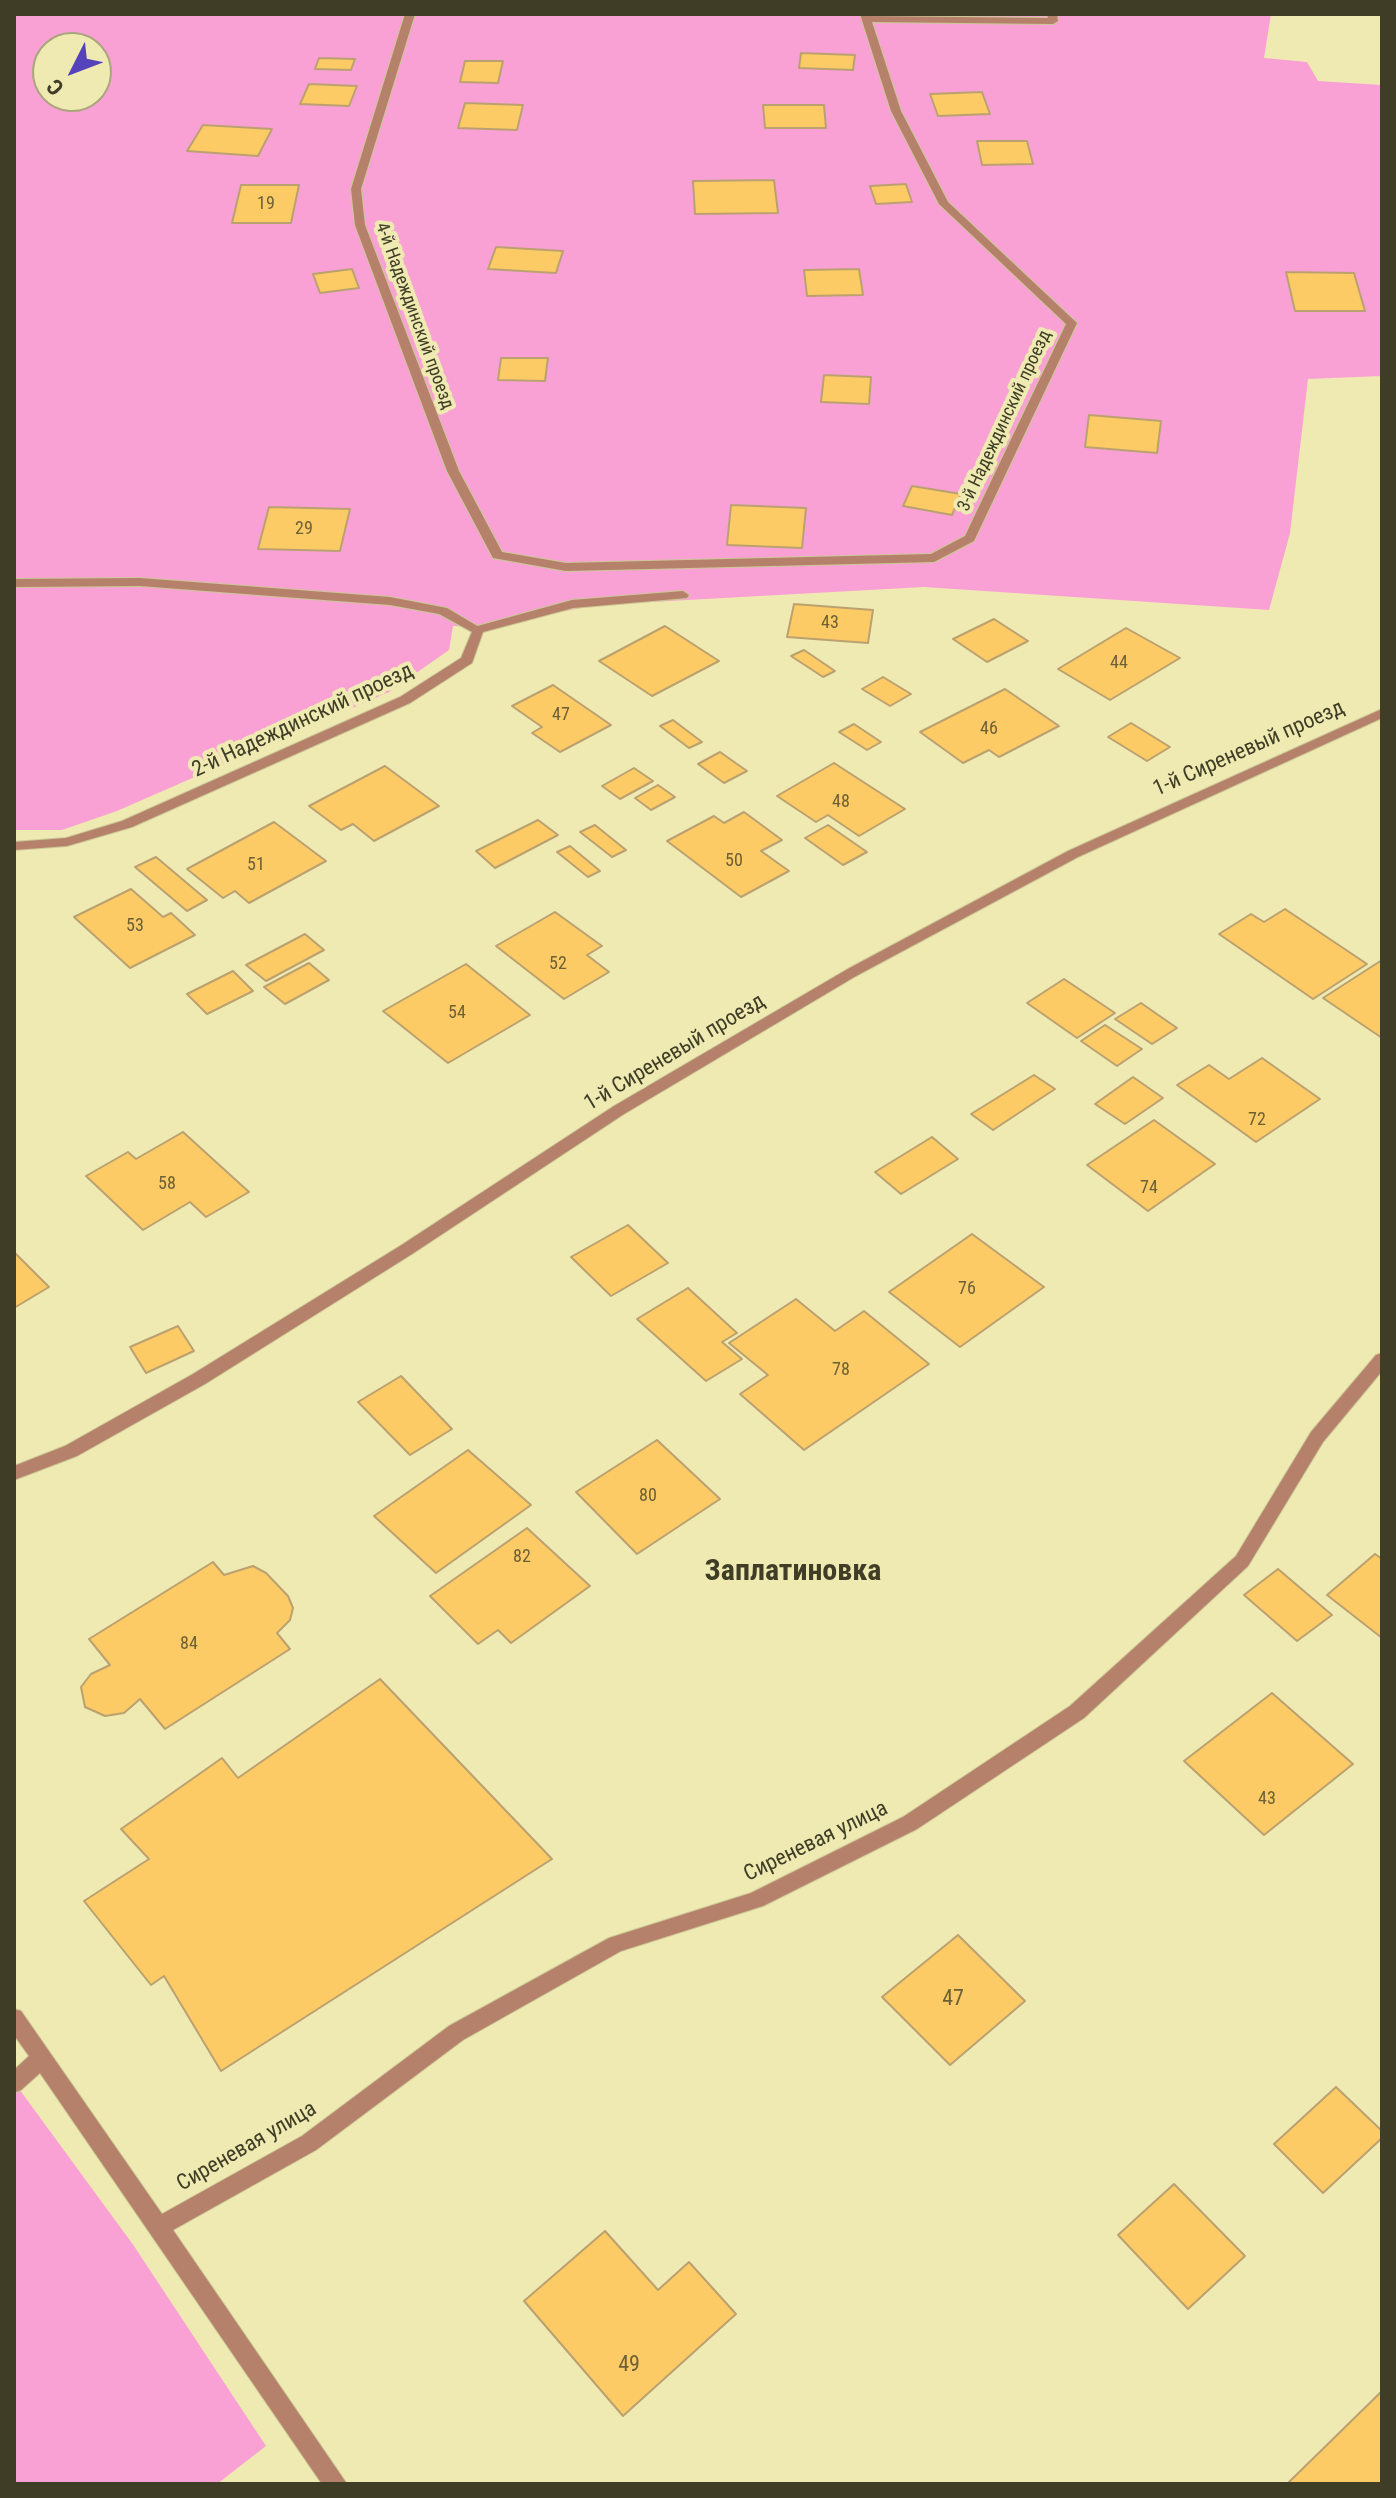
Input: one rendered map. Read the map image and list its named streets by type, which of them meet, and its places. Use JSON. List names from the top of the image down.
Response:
{
  "streets": {
    "street": [
      "4-й Надеждинский проезд",
      "3-й Надеждинский проезд",
      "2-й Надеждинский проезд",
      "1-й Сиреневый проезд",
      "Сиреневая улица"
    ]
  },
  "crossings": [
    ["4-й Надеждинский проезд", "3-й Надеждинский проезд"]
  ],
  "districts": ["Заплатиновка"],
  "house_numbers": [
    "19",
    "29",
    "43",
    "44",
    "47",
    "46",
    "48",
    "50",
    "51",
    "53",
    "52",
    "54",
    "72",
    "58",
    "74",
    "76",
    "78",
    "80",
    "82",
    "84",
    "43",
    "47",
    "49"
  ],
  "north": "bottom left"
}
